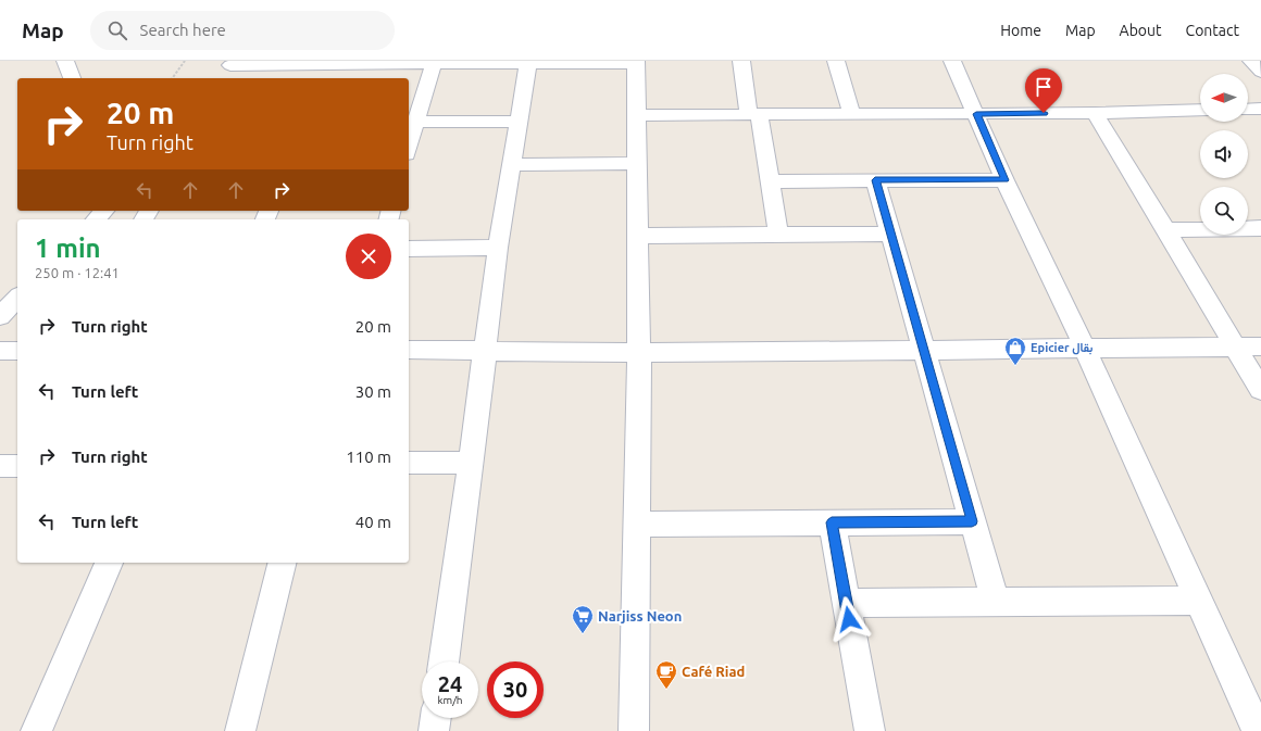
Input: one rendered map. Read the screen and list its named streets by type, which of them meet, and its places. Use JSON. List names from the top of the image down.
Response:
{
  "places": {
    "shop": ["Epicier بقال"],
    "supermarket": ["Narjiss Neon"],
    "cafe": ["Café Riad"]
  },
  "north": "left",
  "page": {
    "header": "Map",
    "search": "Search here",
    "nav": [
      "Home",
      "Map",
      "About",
      "Contact"
    ],
    "turn": ["20 m", "Turn right"],
    "heading": ["1 min", "250 m · 12:41"],
    "list": [
      {
        "name": "Turn right",
        "value": "20 m"
      },
      {
        "name": "Turn left",
        "value": "30 m"
      },
      {
        "name": "Turn right",
        "value": "110 m"
      },
      {
        "name": "Turn left",
        "value": "40 m"
      }
    ],
    "speed": "24 km/h",
    "limit": "30"
  }
}
